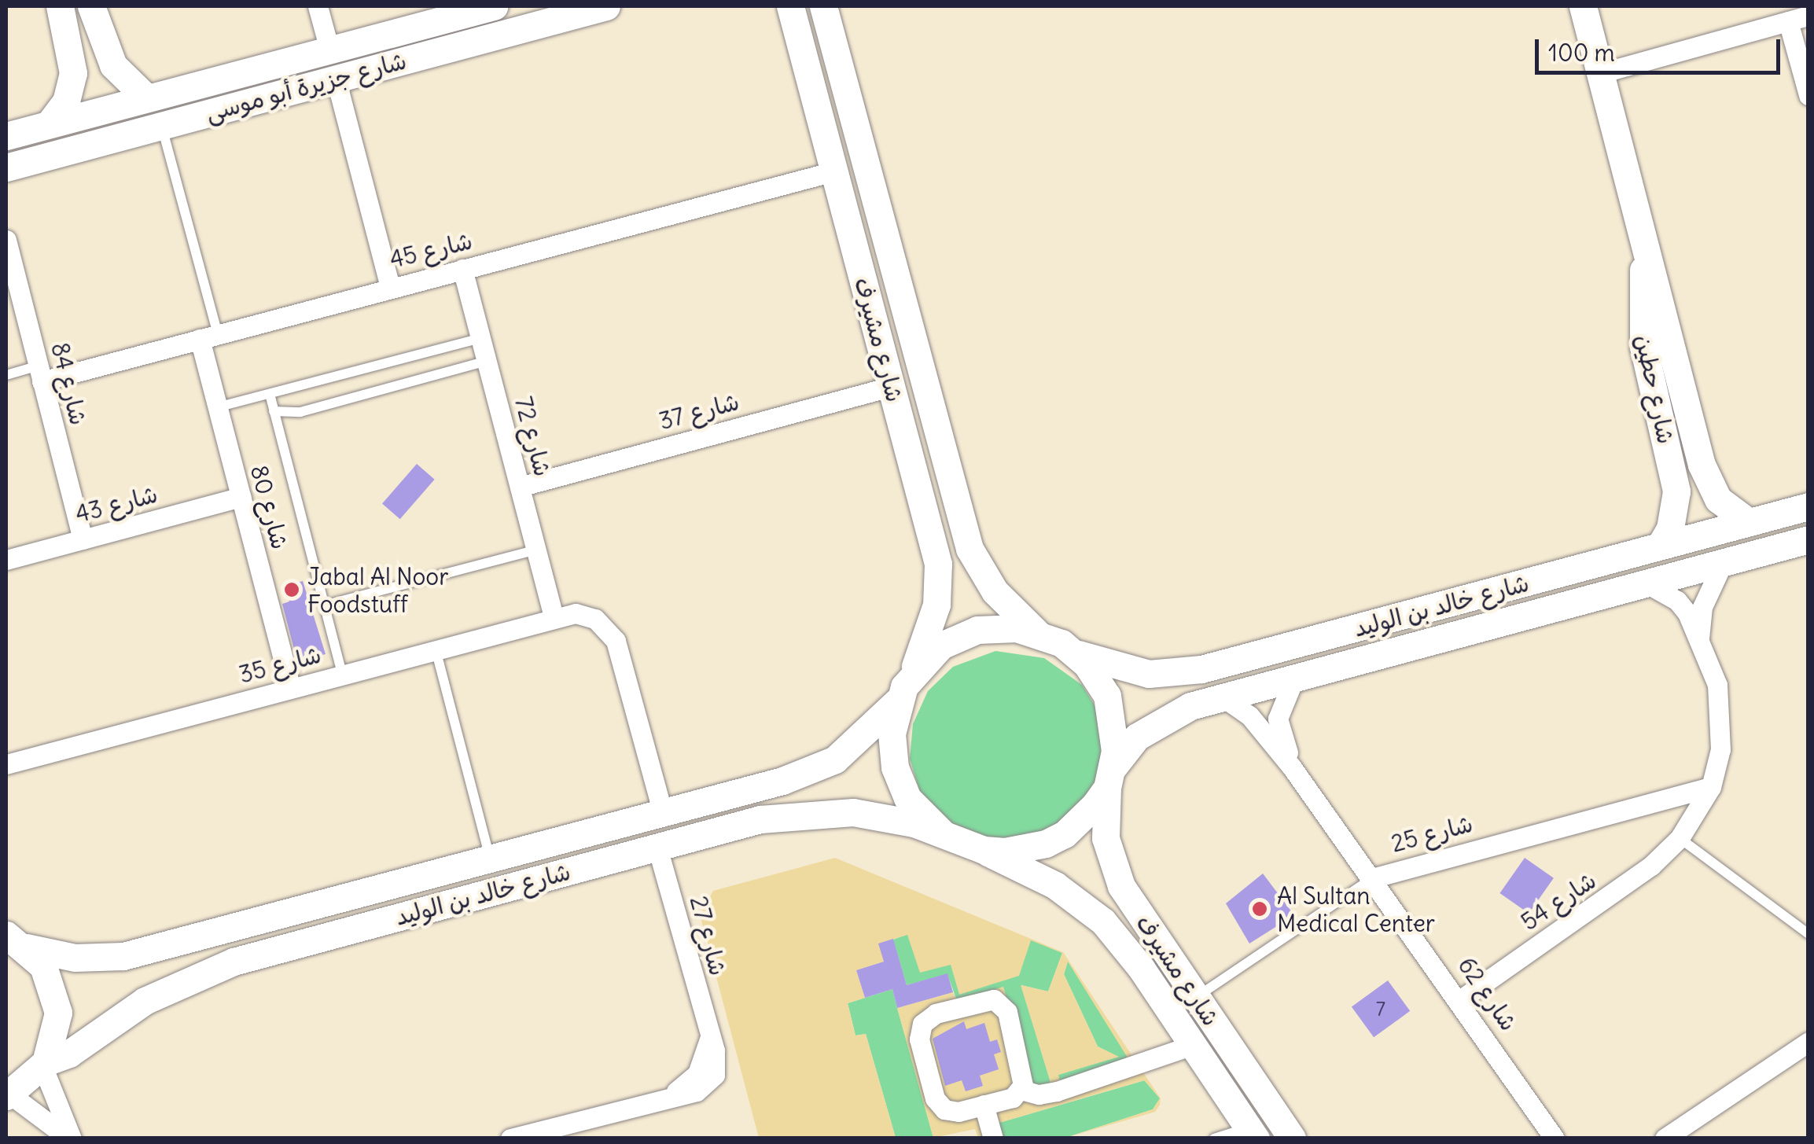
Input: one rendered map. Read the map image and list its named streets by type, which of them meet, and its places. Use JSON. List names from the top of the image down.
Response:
{
  "streets": {
    "main road": [
      "شارع جزيرة أبو موسى",
      "شارع مشيرف",
      "شارع حطين",
      "شارع خالد بن الوليد"
    ],
    "street": [
      "شارع 45",
      "شارع 84",
      "شارع 37",
      "شارع 72",
      "شارع 43",
      "شارع 80",
      "شارع 35",
      "شارع 25",
      "شارع 54",
      "شارع 27",
      "شارع 62"
    ]
  },
  "crossings": [
    ["شارع 45", "شارع مشيرف"],
    ["شارع 45", "شارع 84"],
    ["شارع 45", "شارع 72"],
    ["شارع 45", "شارع 80"],
    ["شارع مشيرف", "شارع 37"],
    ["شارع مشيرف", "شارع خالد بن الوليد"],
    ["شارع مشيرف", "شارع 25"],
    ["شارع 84", "شارع 43"],
    ["شارع حطين", "شارع خالد بن الوليد"],
    ["شارع 37", "شارع 72"],
    ["شارع 72", "شارع 35"],
    ["شارع 43", "شارع 80"],
    ["شارع 80", "شارع 35"],
    ["شارع خالد بن الوليد", "شارع 54"],
    ["شارع خالد بن الوليد", "شارع 27"],
    ["شارع خالد بن الوليد", "شارع 62"],
    ["شارع 25", "شارع 54"],
    ["شارع 25", "شارع 62"],
    ["شارع 54", "شارع 62"]
  ],
  "places": ["Jabal Al Noor Foodstuff", "Al Sultan Medical Center"],
  "house_numbers": ["7"],
  "scale_bar": "100 m"
}
